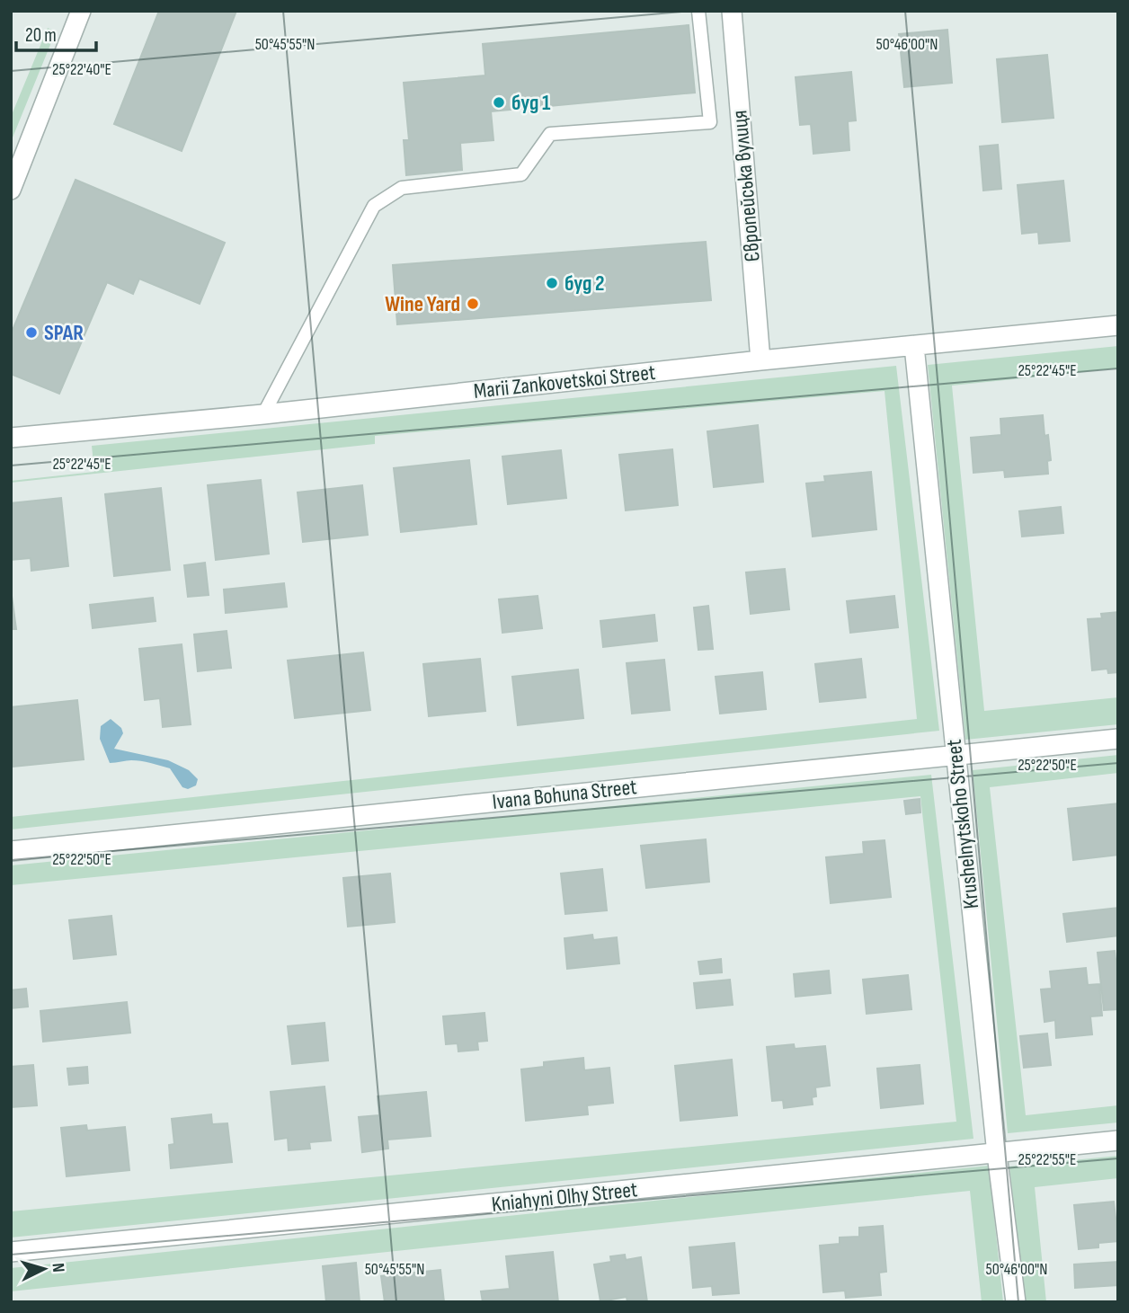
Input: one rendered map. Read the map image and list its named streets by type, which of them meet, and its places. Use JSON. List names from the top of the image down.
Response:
{
  "streets": {
    "street": [
      "Європейська вулиця",
      "Marii Zankovetskoi Street",
      "Ivana Bohuna Street",
      "Krushelnytskoho Street",
      "Kniahyni Olhy Street"
    ]
  },
  "crossings": [
    ["Європейська вулиця", "Marii Zankovetskoi Street"],
    ["Marii Zankovetskoi Street", "Krushelnytskoho Street"],
    ["Ivana Bohuna Street", "Krushelnytskoho Street"],
    ["Krushelnytskoho Street", "Kniahyni Olhy Street"]
  ],
  "places": [
    "буд 1",
    "буд 2",
    "Wine Yard",
    "SPAR"
  ],
  "scale_bar": "20 m",
  "north": "right",
  "coordinates": [
    "50°45'55\"N",
    "50°46'00\"N",
    "25°22'40\"E",
    "25°22'45\"E",
    "25°22'50\"E",
    "25°22'55\"E"
  ]
}
